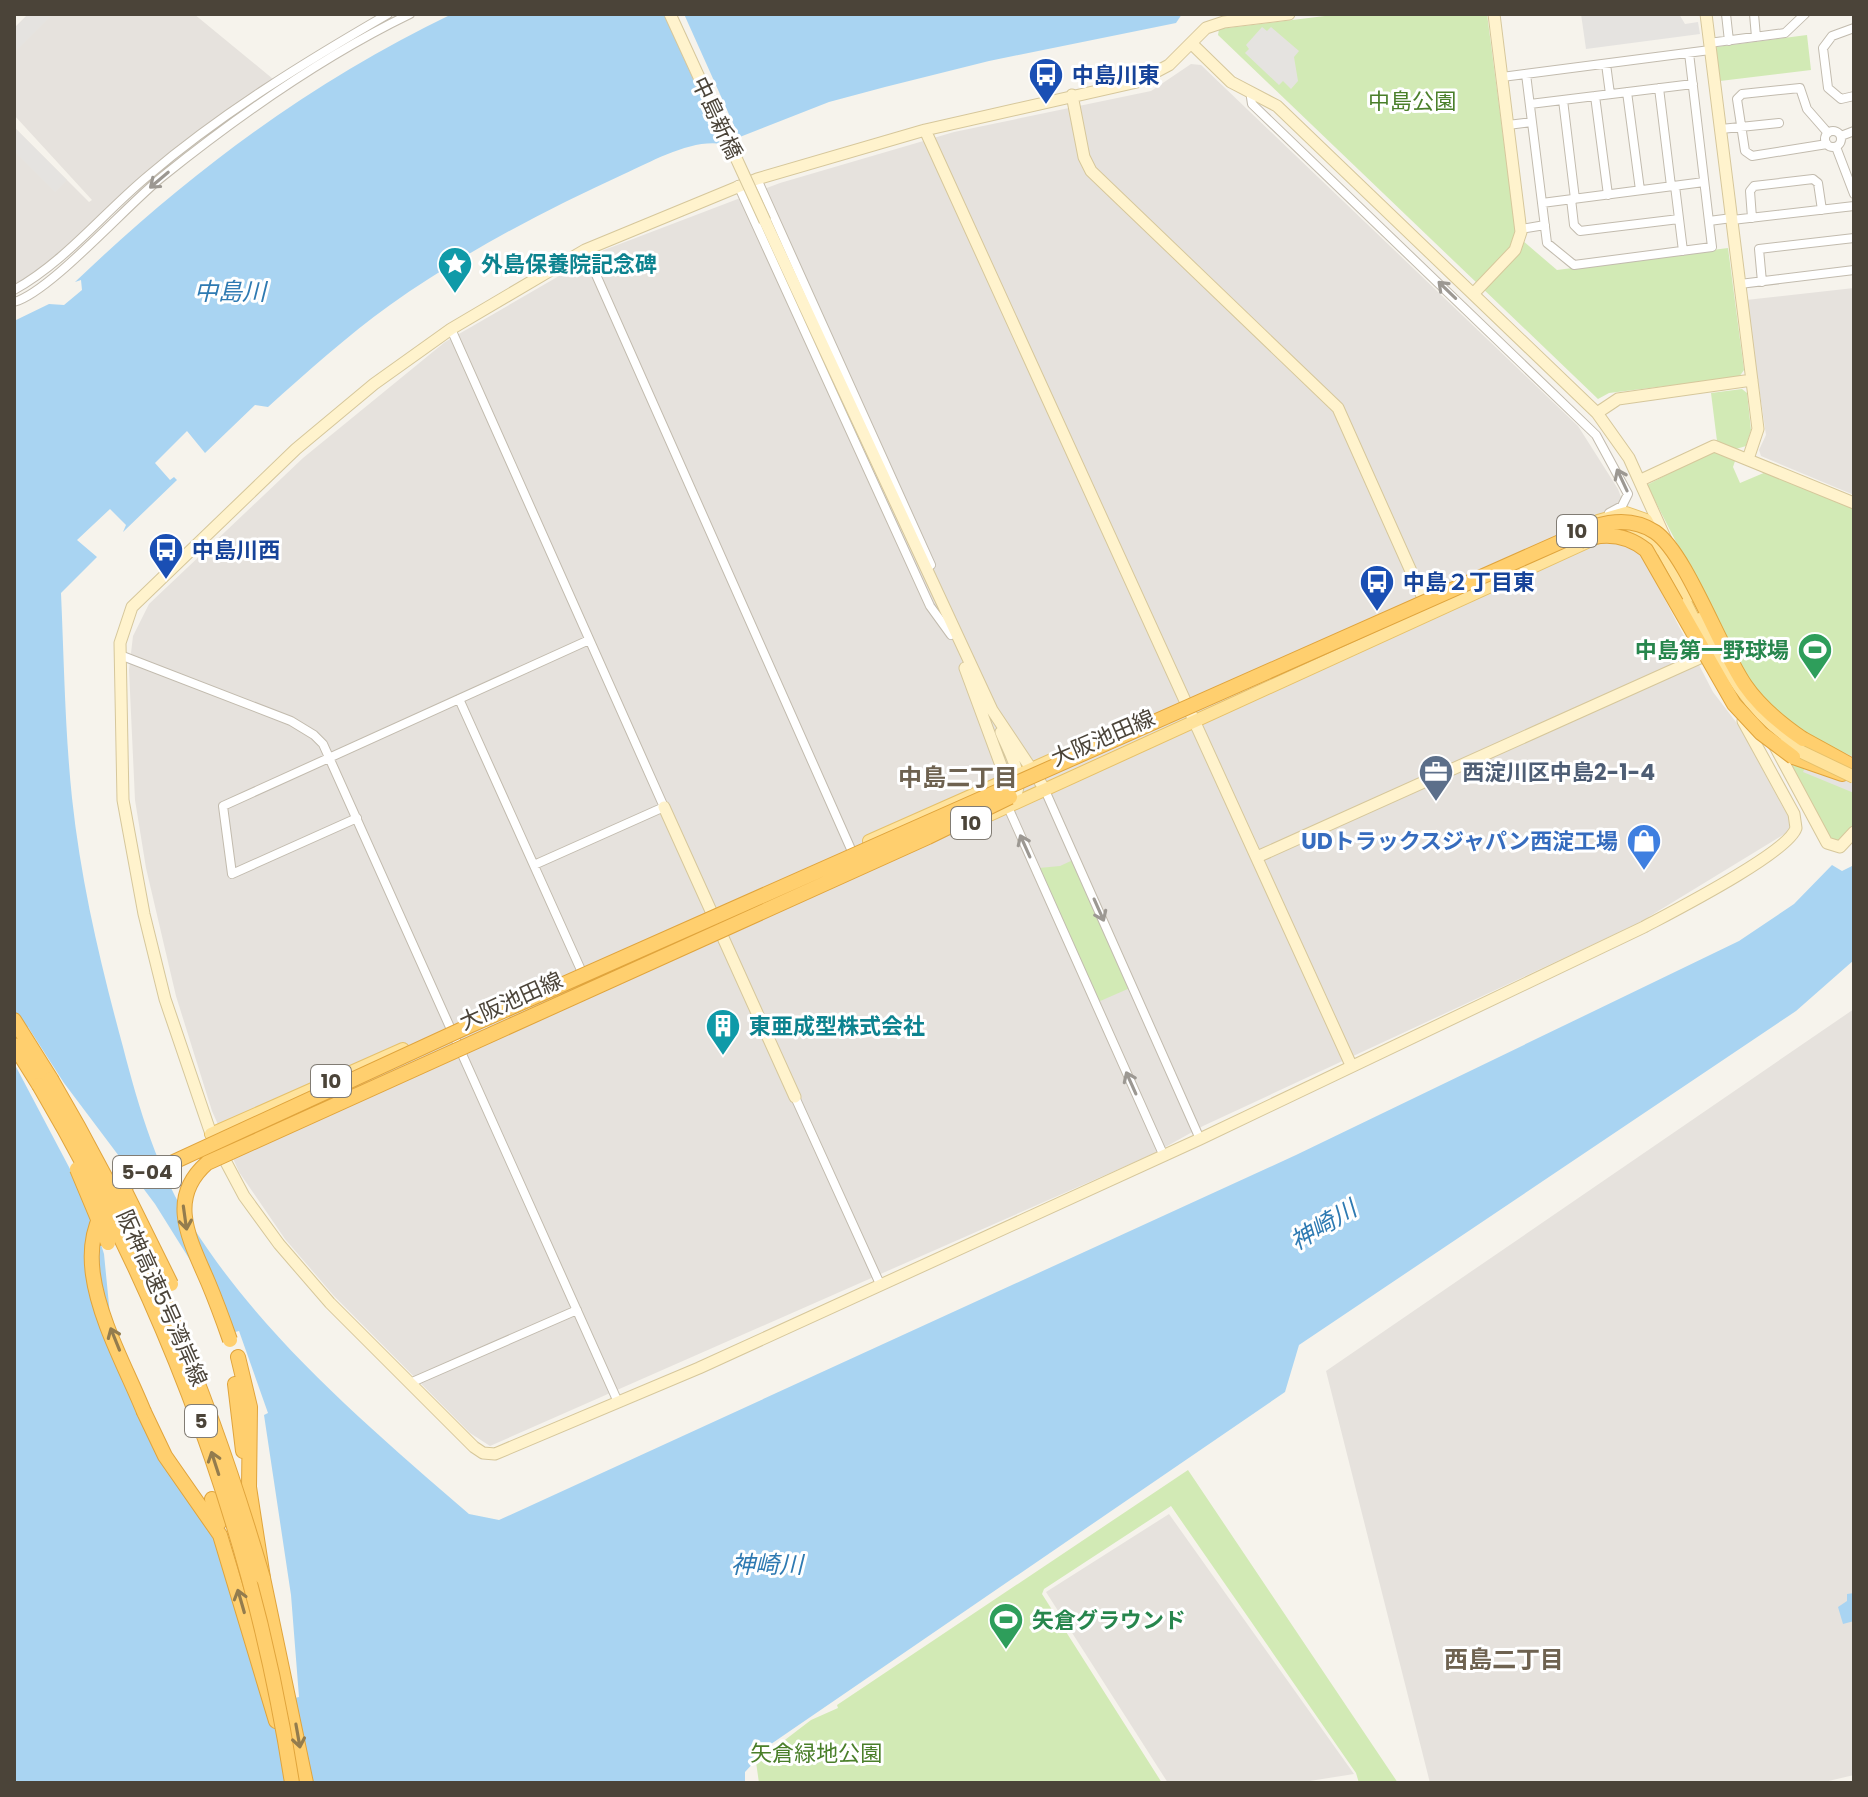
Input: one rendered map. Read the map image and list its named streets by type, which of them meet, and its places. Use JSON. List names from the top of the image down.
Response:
{
  "streets": {
    "highway": ["5-04", "阪神高速5号湾岸線", "5"],
    "main road": ["10", "大阪池田線"],
    "street": ["中島新橋"]
  },
  "crossings": [
    ["5-04", "阪神高速5号湾岸線"]
  ],
  "districts": ["中島二丁目", "西島二丁目"],
  "water": ["中島川", "神崎川"],
  "parks": ["中島公園", "矢倉緑地公園"],
  "places": {
    "bus stop": ["中島川東", "中島川西", "中島２丁目東"],
    "place": ["外島保養院記念碑"],
    "sports": ["中島第一野球場", "矢倉グラウンド"],
    "office": ["西淀川区中島2-1-4"],
    "shop": ["UDトラックスジャパン西淀工場"],
    "building": ["東亜成型株式会社"]
  }
}
